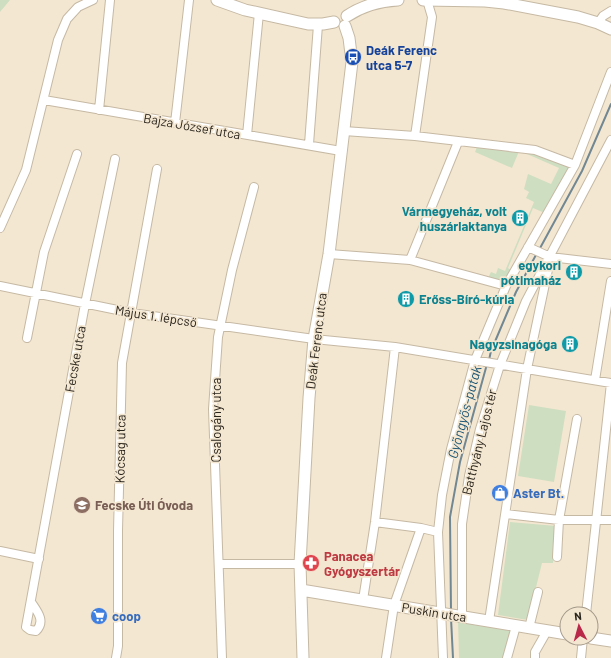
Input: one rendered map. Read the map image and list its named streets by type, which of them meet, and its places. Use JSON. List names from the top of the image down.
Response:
{
  "streets": {
    "street": [
      "Bajza József utca",
      "Május 1. lépcső",
      "Deák Ferenc utca",
      "Fecske utca",
      "Csalogány utca",
      "Batthyány Lajos tér",
      "Kócsag utca",
      "Puskin utca"
    ]
  },
  "crossings": [
    ["Bajza József utca", "Deák Ferenc utca"],
    ["Május 1. lépcső", "Deák Ferenc utca"],
    ["Május 1. lépcső", "Fecske utca"],
    ["Május 1. lépcső", "Csalogány utca"],
    ["Május 1. lépcső", "Batthyány Lajos tér"],
    ["Május 1. lépcső", "Kócsag utca"],
    ["Deák Ferenc utca", "Puskin utca"],
    ["Batthyány Lajos tér", "Puskin utca"]
  ],
  "water": ["Gyöngyös-patak"],
  "places": {
    "bus stop": ["Deák Ferenc utca 5-7"],
    "building": [
      "Vármegyeház, volt huszárlaktanya",
      "egykori pótimaház",
      "Erőss-Bíró-kúria",
      "Nagyzsinagóga"
    ],
    "shop": ["Aster Bt."],
    "school or university": ["Fecske Úti Óvoda"],
    "pharmacy": ["Panacea Gyógyszertár"],
    "supermarket": ["coop"]
  },
  "north": "top"
}
